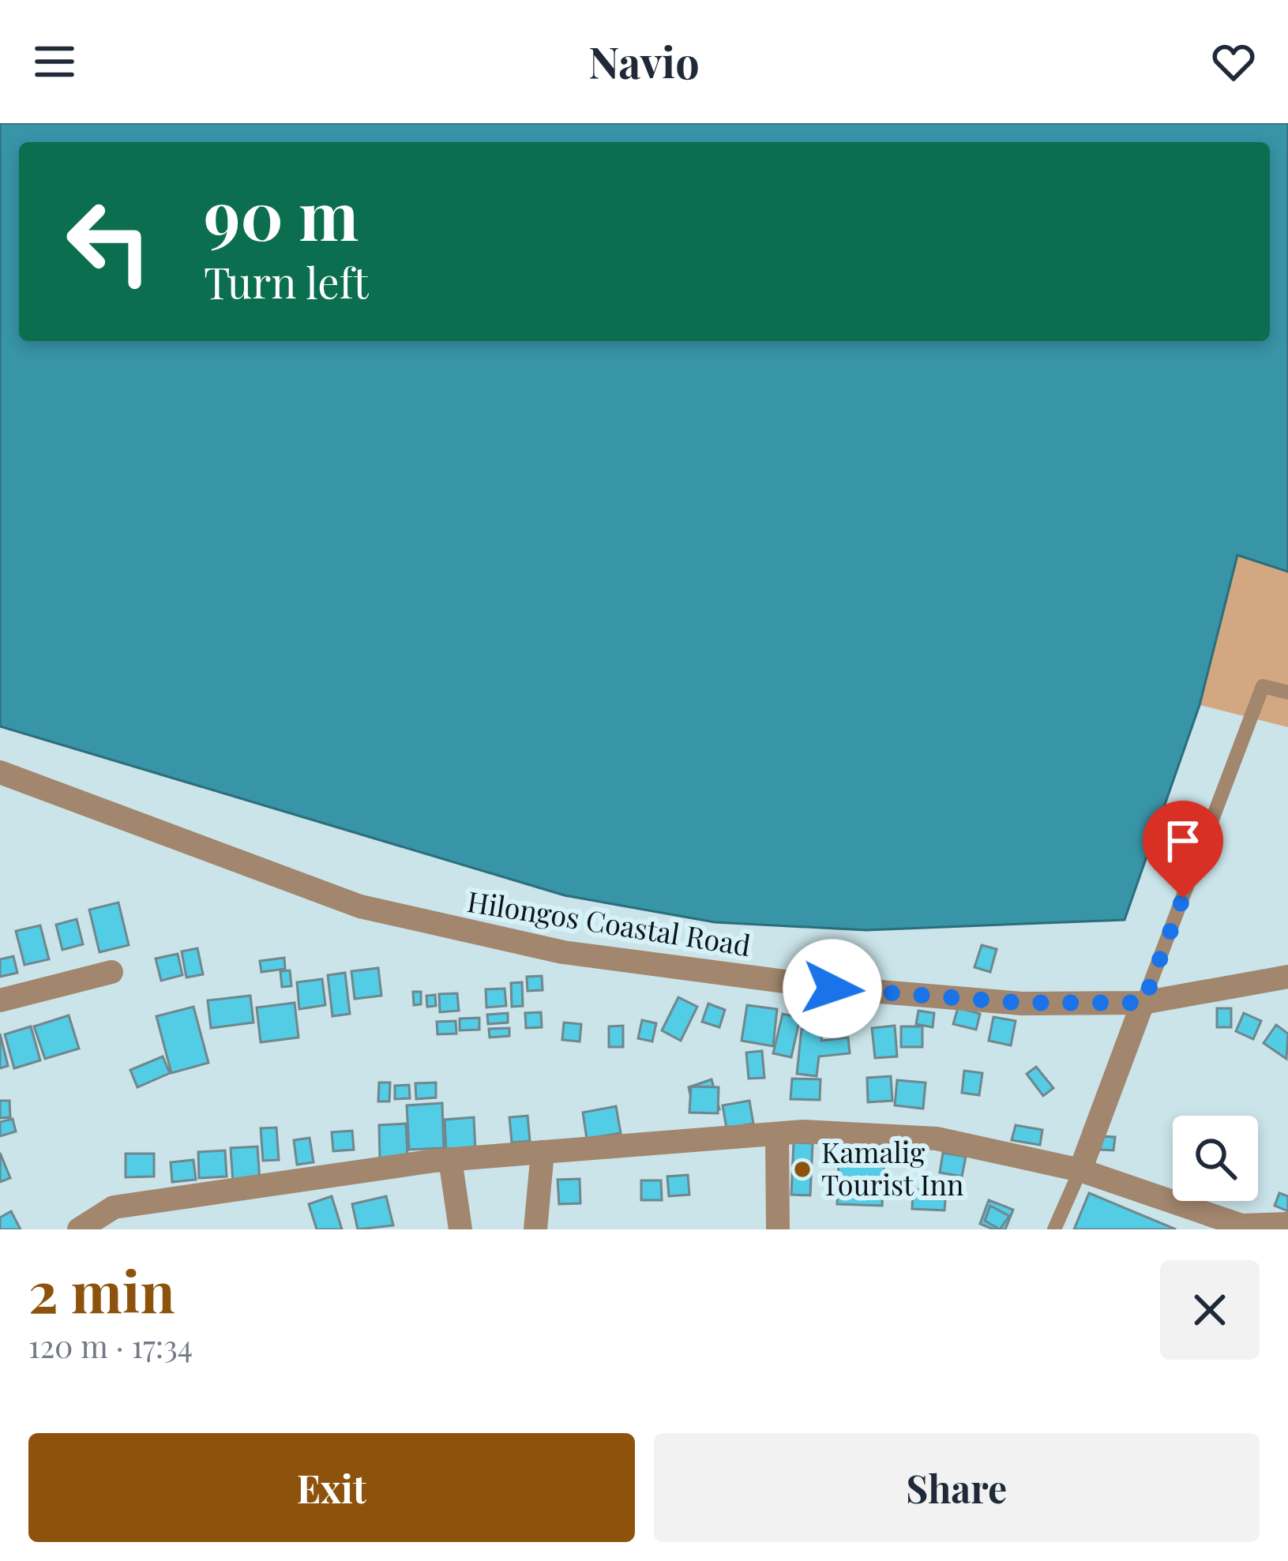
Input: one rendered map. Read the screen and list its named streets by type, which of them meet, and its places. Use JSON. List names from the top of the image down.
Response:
{
  "streets": {
    "street": ["Hilongos Coastal Road"]
  },
  "places": ["Kamalig Tourist Inn"],
  "page": {
    "header": "Navio",
    "turn": ["90 m", "Turn left"],
    "heading": ["2 min", "120 m · 17:34"],
    "buttons": ["Exit", "Share"]
  }
}
